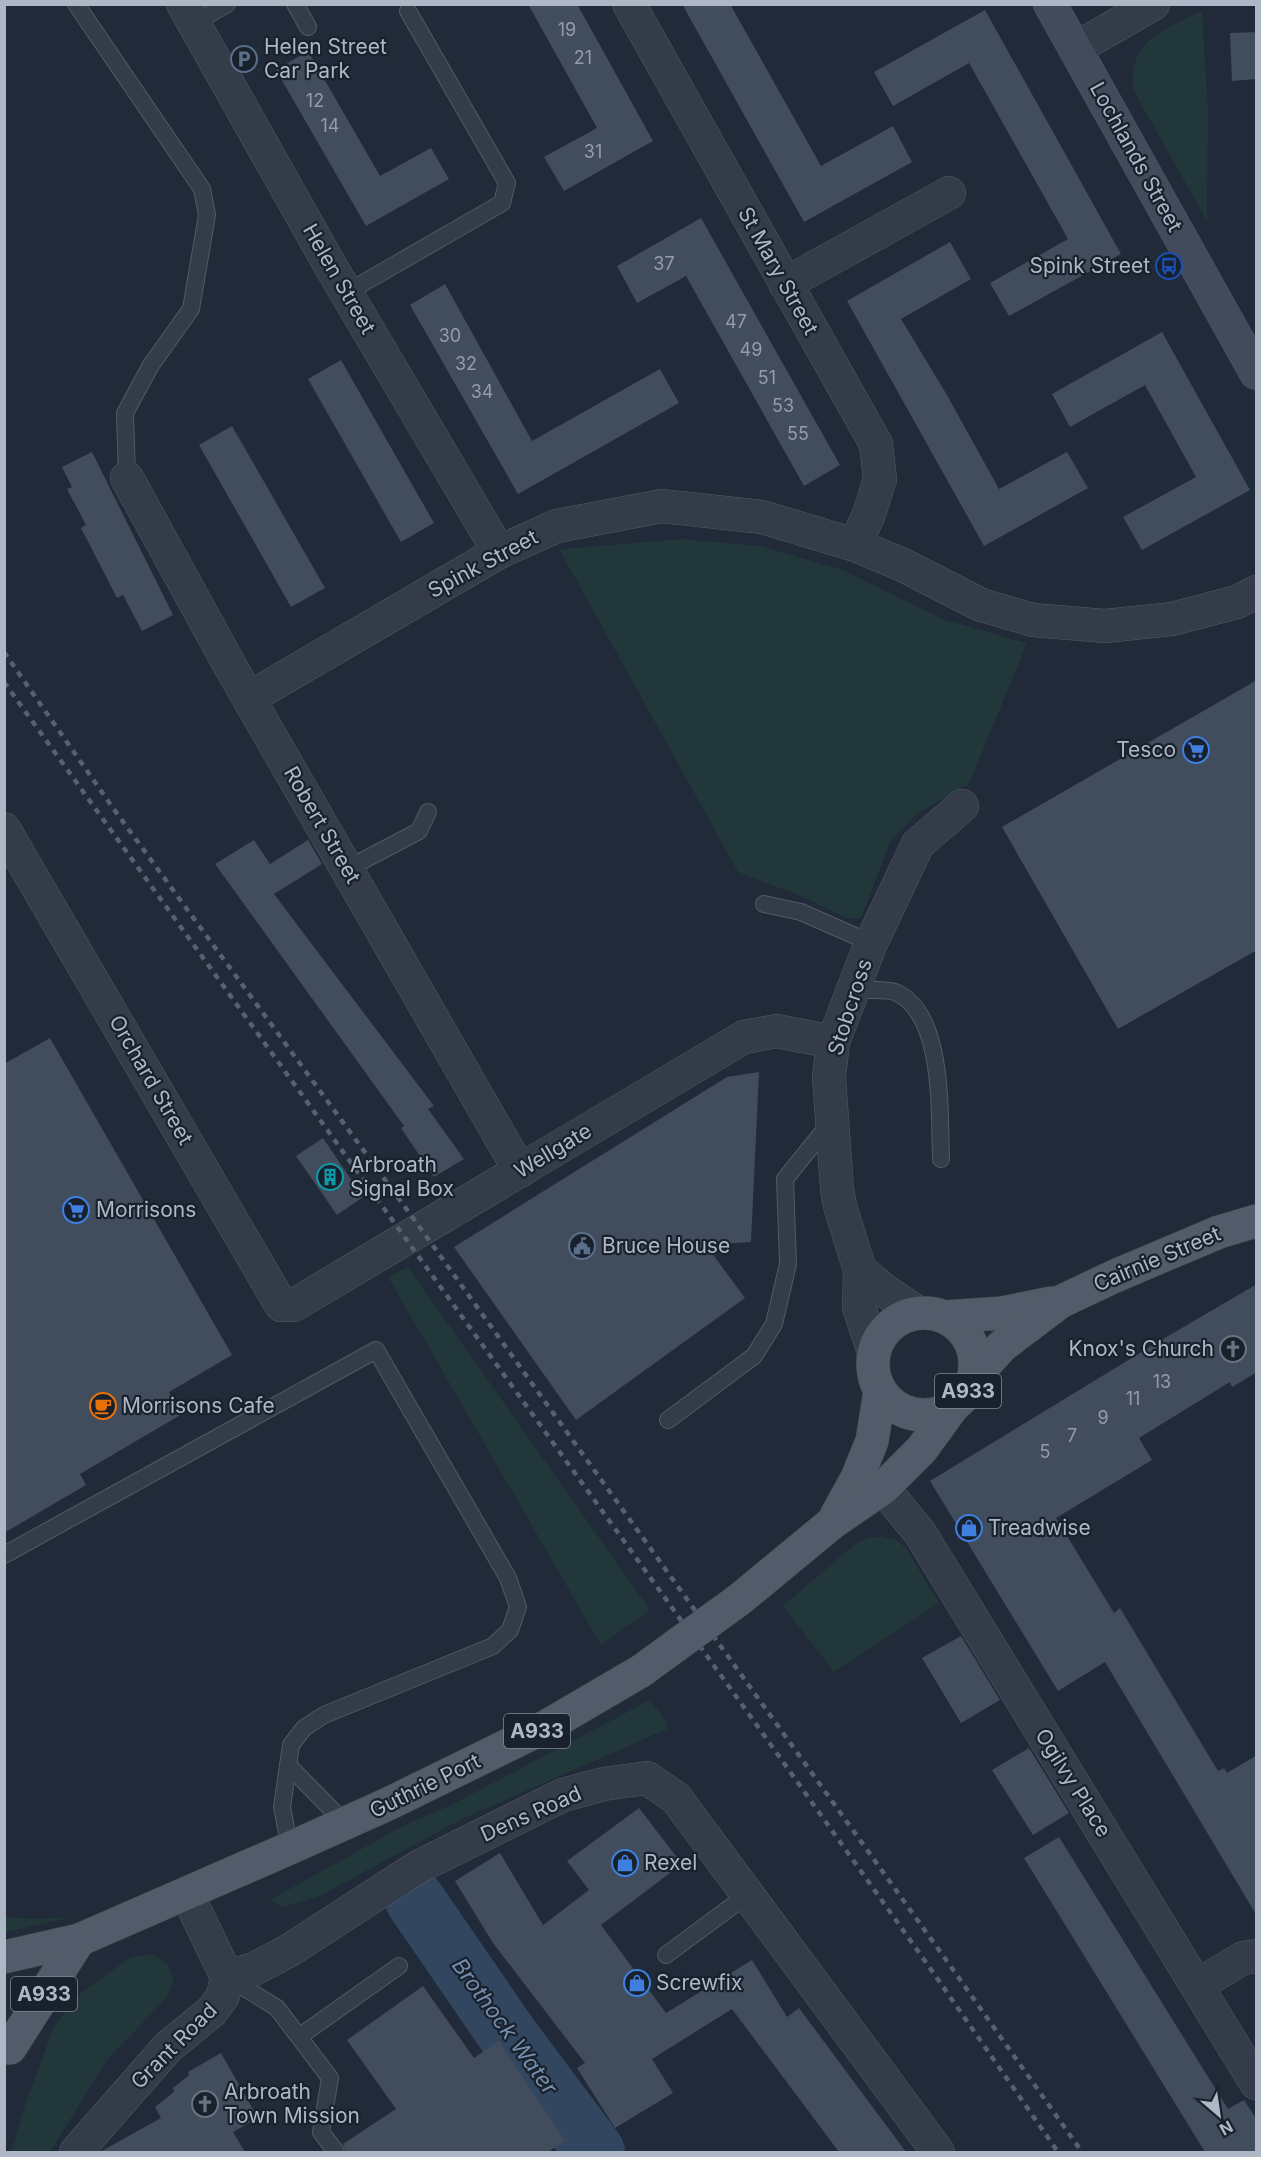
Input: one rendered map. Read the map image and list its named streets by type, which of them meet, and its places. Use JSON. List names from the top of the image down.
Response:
{
  "streets": {
    "main road": [
      "Lochlands Street",
      "Cairnie Street",
      "A933",
      "Guthrie Port"
    ],
    "street": [
      "St Mary Street",
      "Helen Street",
      "Spink Street",
      "Robert Street",
      "Stobcross",
      "Orchard Street",
      "Wellgate",
      "Ogilvy Place",
      "Dens Road",
      "Grant Road"
    ]
  },
  "crossings": [
    ["St Mary Street", "Spink Street"],
    ["Helen Street", "Spink Street"],
    ["Spink Street", "Robert Street"],
    ["Robert Street", "Wellgate"],
    ["Stobcross", "Wellgate"],
    ["Stobcross", "Cairnie Street"],
    ["Stobcross", "A933"],
    ["Stobcross", "Guthrie Port"],
    ["Orchard Street", "Wellgate"],
    ["Cairnie Street", "A933"],
    ["Cairnie Street", "Guthrie Port"],
    ["A933", "Guthrie Port"],
    ["Ogilvy Place", "Guthrie Port"],
    ["Guthrie Port", "Grant Road"],
    ["Dens Road", "Grant Road"]
  ],
  "water": ["Brothock Water"],
  "places": {
    "parking": ["Helen Street Car Park"],
    "bus stop": ["Spink Street"],
    "supermarket": ["Tesco", "Morrisons"],
    "building": ["Arbroath Signal Box"],
    "public building": ["Bruce House"],
    "church": ["Knox's Church", "Arbroath Town Mission"],
    "cafe": ["Morrisons Cafe"],
    "shop": ["Treadwise", "Rexel", "Screwfix"]
  },
  "house_numbers": [
    "19",
    "21",
    "12",
    "14",
    "31",
    "37",
    "47",
    "30",
    "49",
    "32",
    "51",
    "34",
    "53",
    "55",
    "13",
    "11",
    "9",
    "7",
    "5"
  ],
  "north": "bottom right"
}
